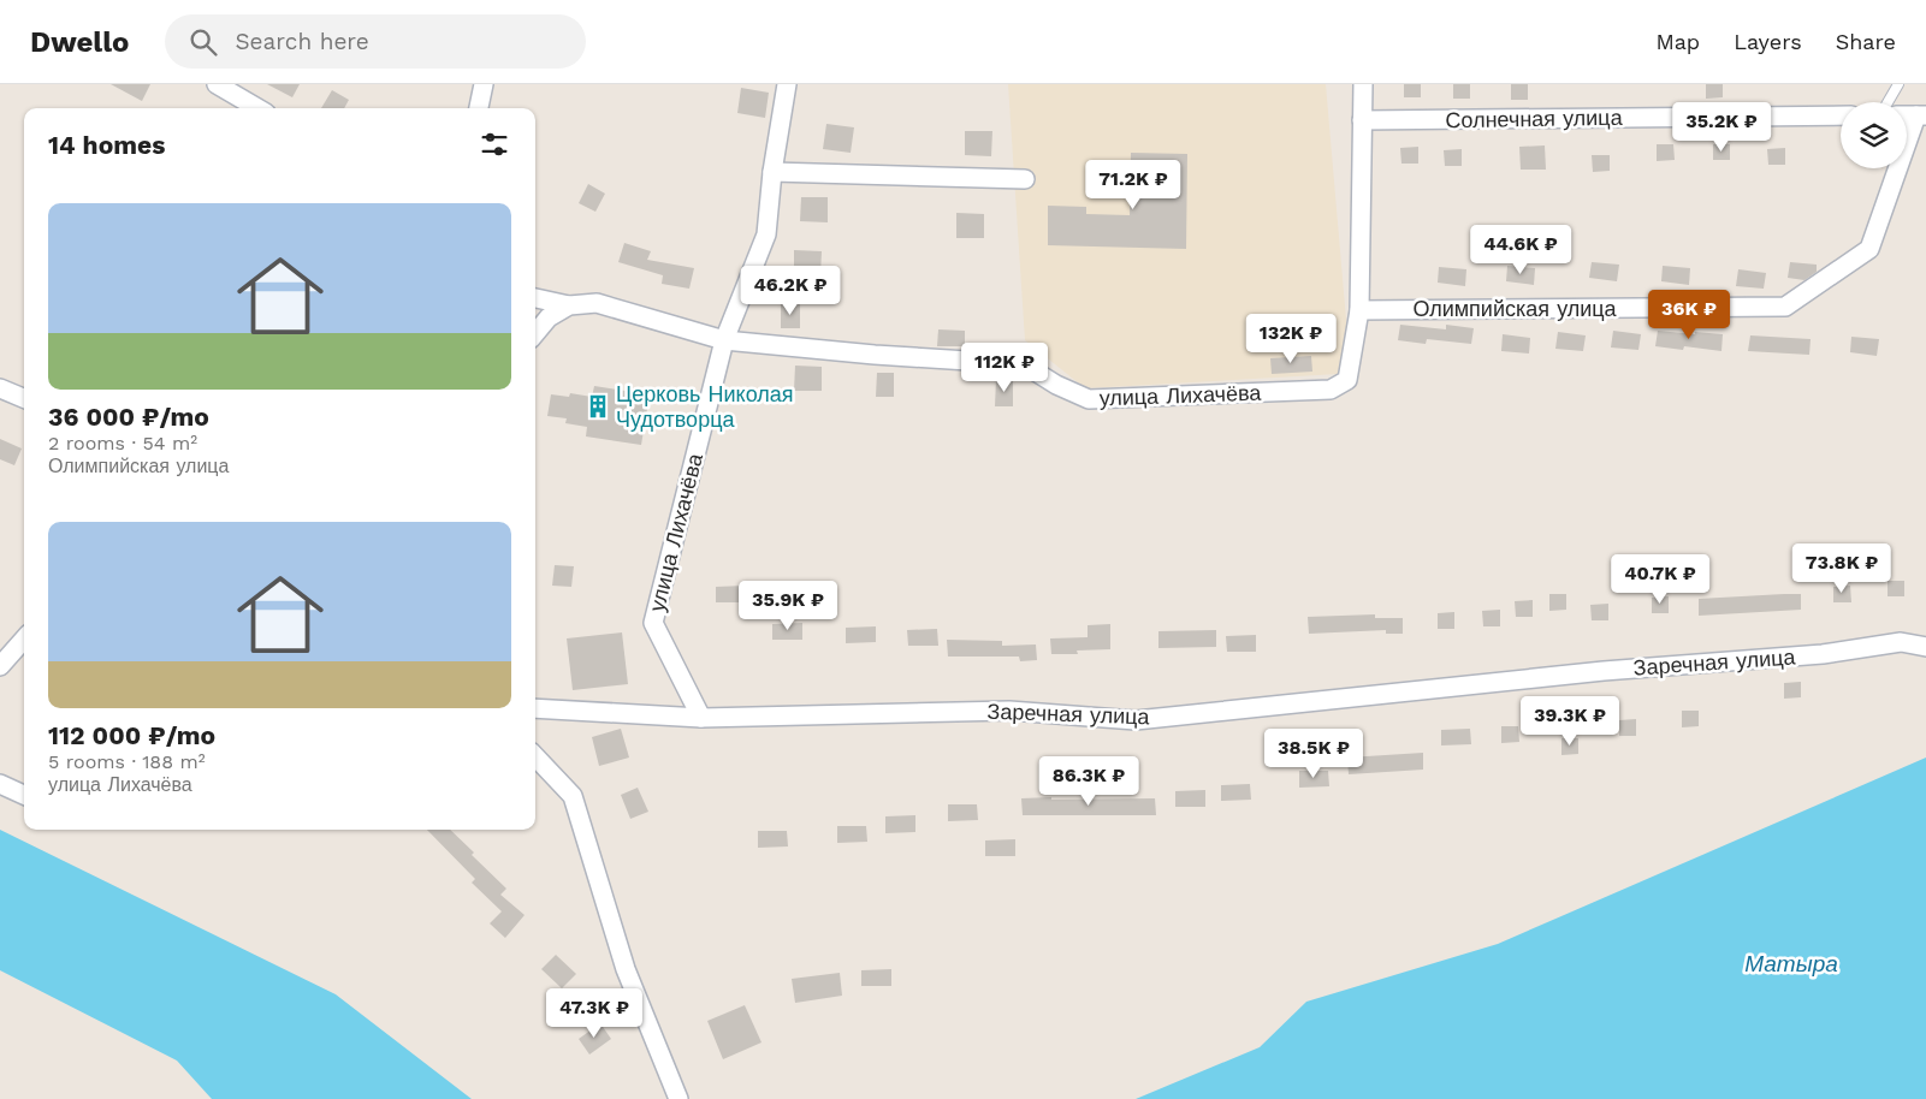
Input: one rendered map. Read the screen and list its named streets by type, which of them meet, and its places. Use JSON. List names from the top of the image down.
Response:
{
  "streets": {
    "street": [
      "Солнечная улица",
      "Олимпийская улица",
      "улица Лихачёва",
      "Заречная улица"
    ]
  },
  "crossings": [
    ["Солнечная улица", "улица Лихачёва"],
    ["Олимпийская улица", "улица Лихачёва"],
    ["улица Лихачёва", "Заречная улица"]
  ],
  "water": ["Матыра"],
  "places": {
    "building": ["Церковь Николая Чудотворца"]
  },
  "page": {
    "header": "Dwello",
    "search": "Search here",
    "nav": ["Map", "Layers", "Share"],
    "price": [
      "35.2K ₽",
      "71.2K ₽",
      "44.6K ₽",
      "46.2K ₽",
      "36K ₽",
      "132K ₽",
      "112K ₽",
      "73.8K ₽",
      "40.7K ₽",
      "35.9K ₽",
      "39.3K ₽",
      "38.5K ₽",
      "86.3K ₽",
      "47.3K ₽"
    ],
    "heading": "14 homes",
    "list": [
      {
        "name": "36 000 ₽/mo",
        "note": "2 rooms · 54 m² · Олимпийская улица"
      },
      {
        "name": "112 000 ₽/mo",
        "note": "5 rooms · 188 m² · улица Лихачёва"
      }
    ]
  }
}
